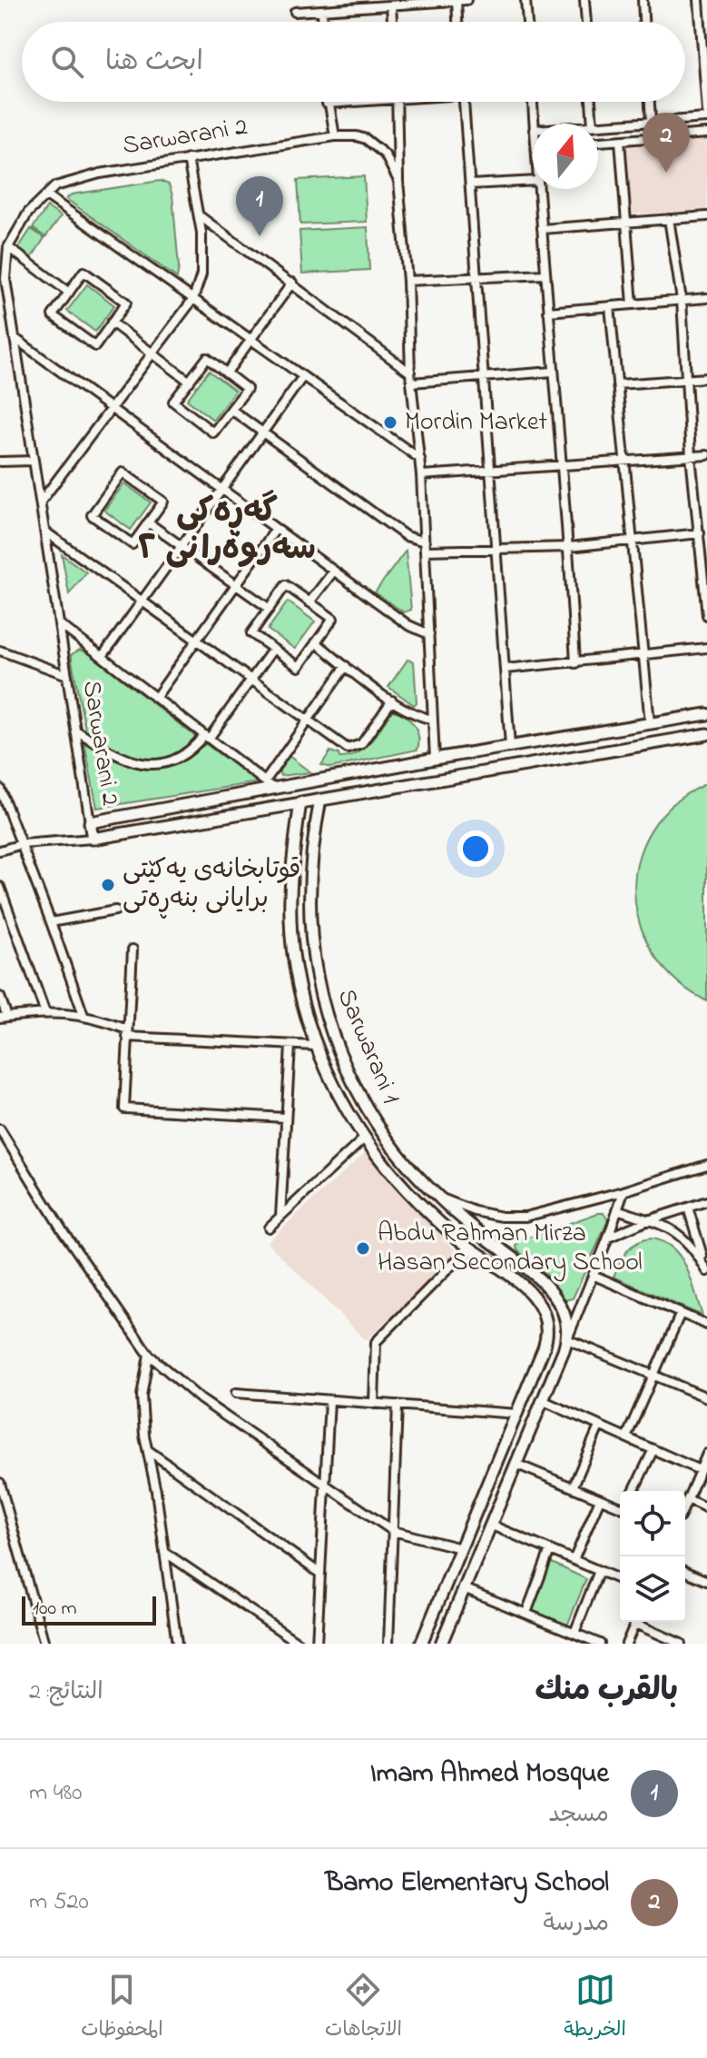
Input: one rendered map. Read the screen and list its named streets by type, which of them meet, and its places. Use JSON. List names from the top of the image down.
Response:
{
  "streets": {
    "main road": ["Sarwarani 2", "Sarwarani 1"]
  },
  "districts": ["گەڕەکی سەروەرانی ٢"],
  "places": ["Mordin Market", "قوتابخانەی یەکێتی برایانی بنەڕەتی", "Abdu Rahman Mirza Hasan Secondary School"],
  "scale_bar": "100 m",
  "north": "top",
  "page": {
    "search": "ابحث هنا",
    "pins": ["2", "1"],
    "scale": "100 m",
    "heading": ["بالقرب منك", "النتائج: 2"],
    "list": [
      {
        "mark": "1",
        "name": "Imam Ahmed Mosque",
        "note": "مسجد",
        "value": "480 m"
      },
      {
        "mark": "2",
        "name": "Bamo Elementary School",
        "note": "مدرسة",
        "value": "520 m"
      }
    ],
    "nav": ["الخريطة", "الاتجاهات", "المحفوظات"]
  }
}
